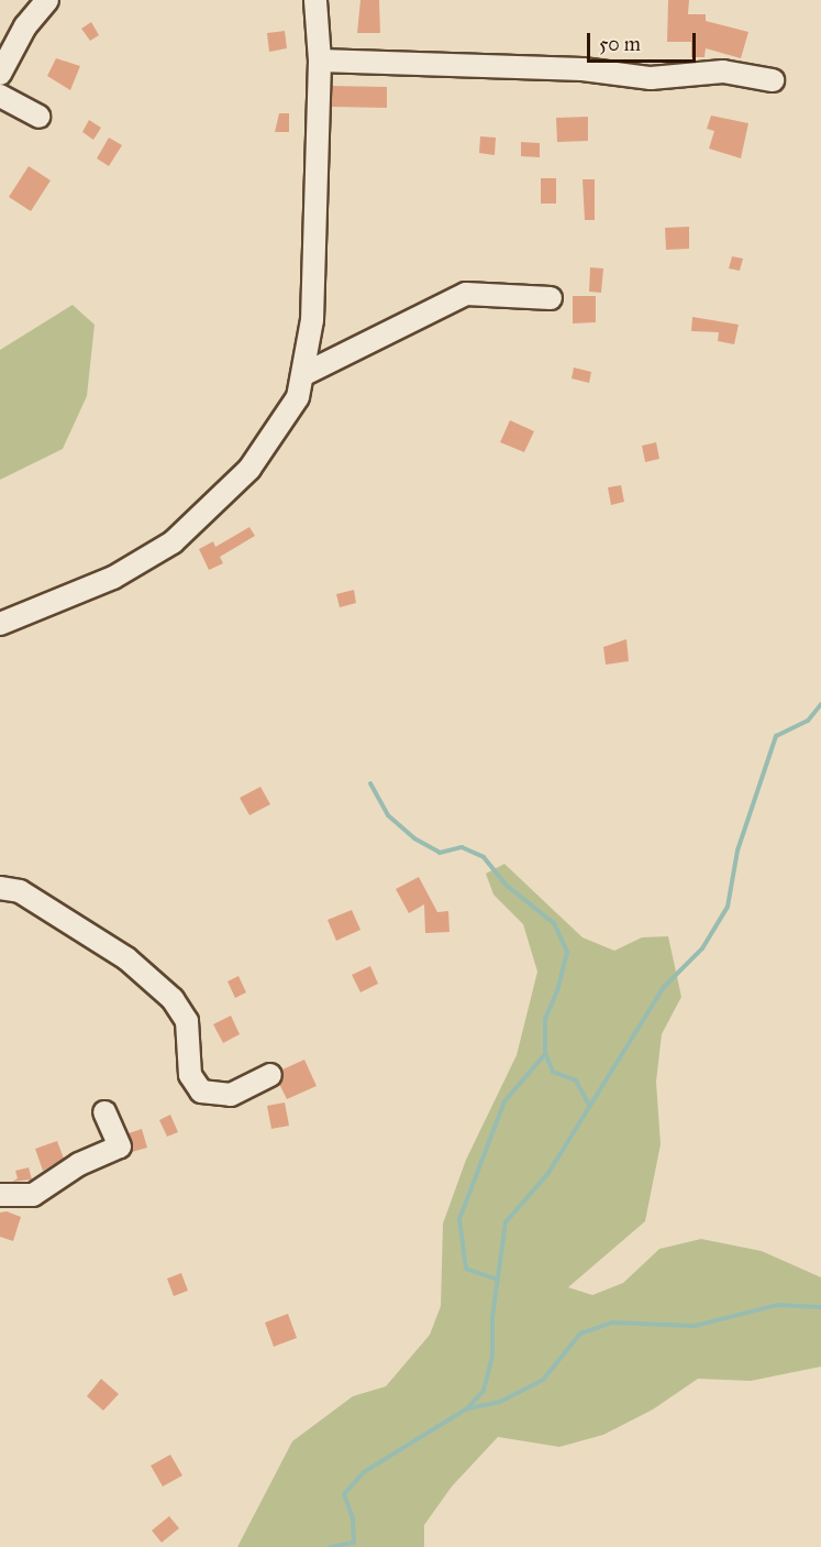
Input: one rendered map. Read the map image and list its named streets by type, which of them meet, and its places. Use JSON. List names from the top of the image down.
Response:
{
  "scale_bar": "50 m"
}
